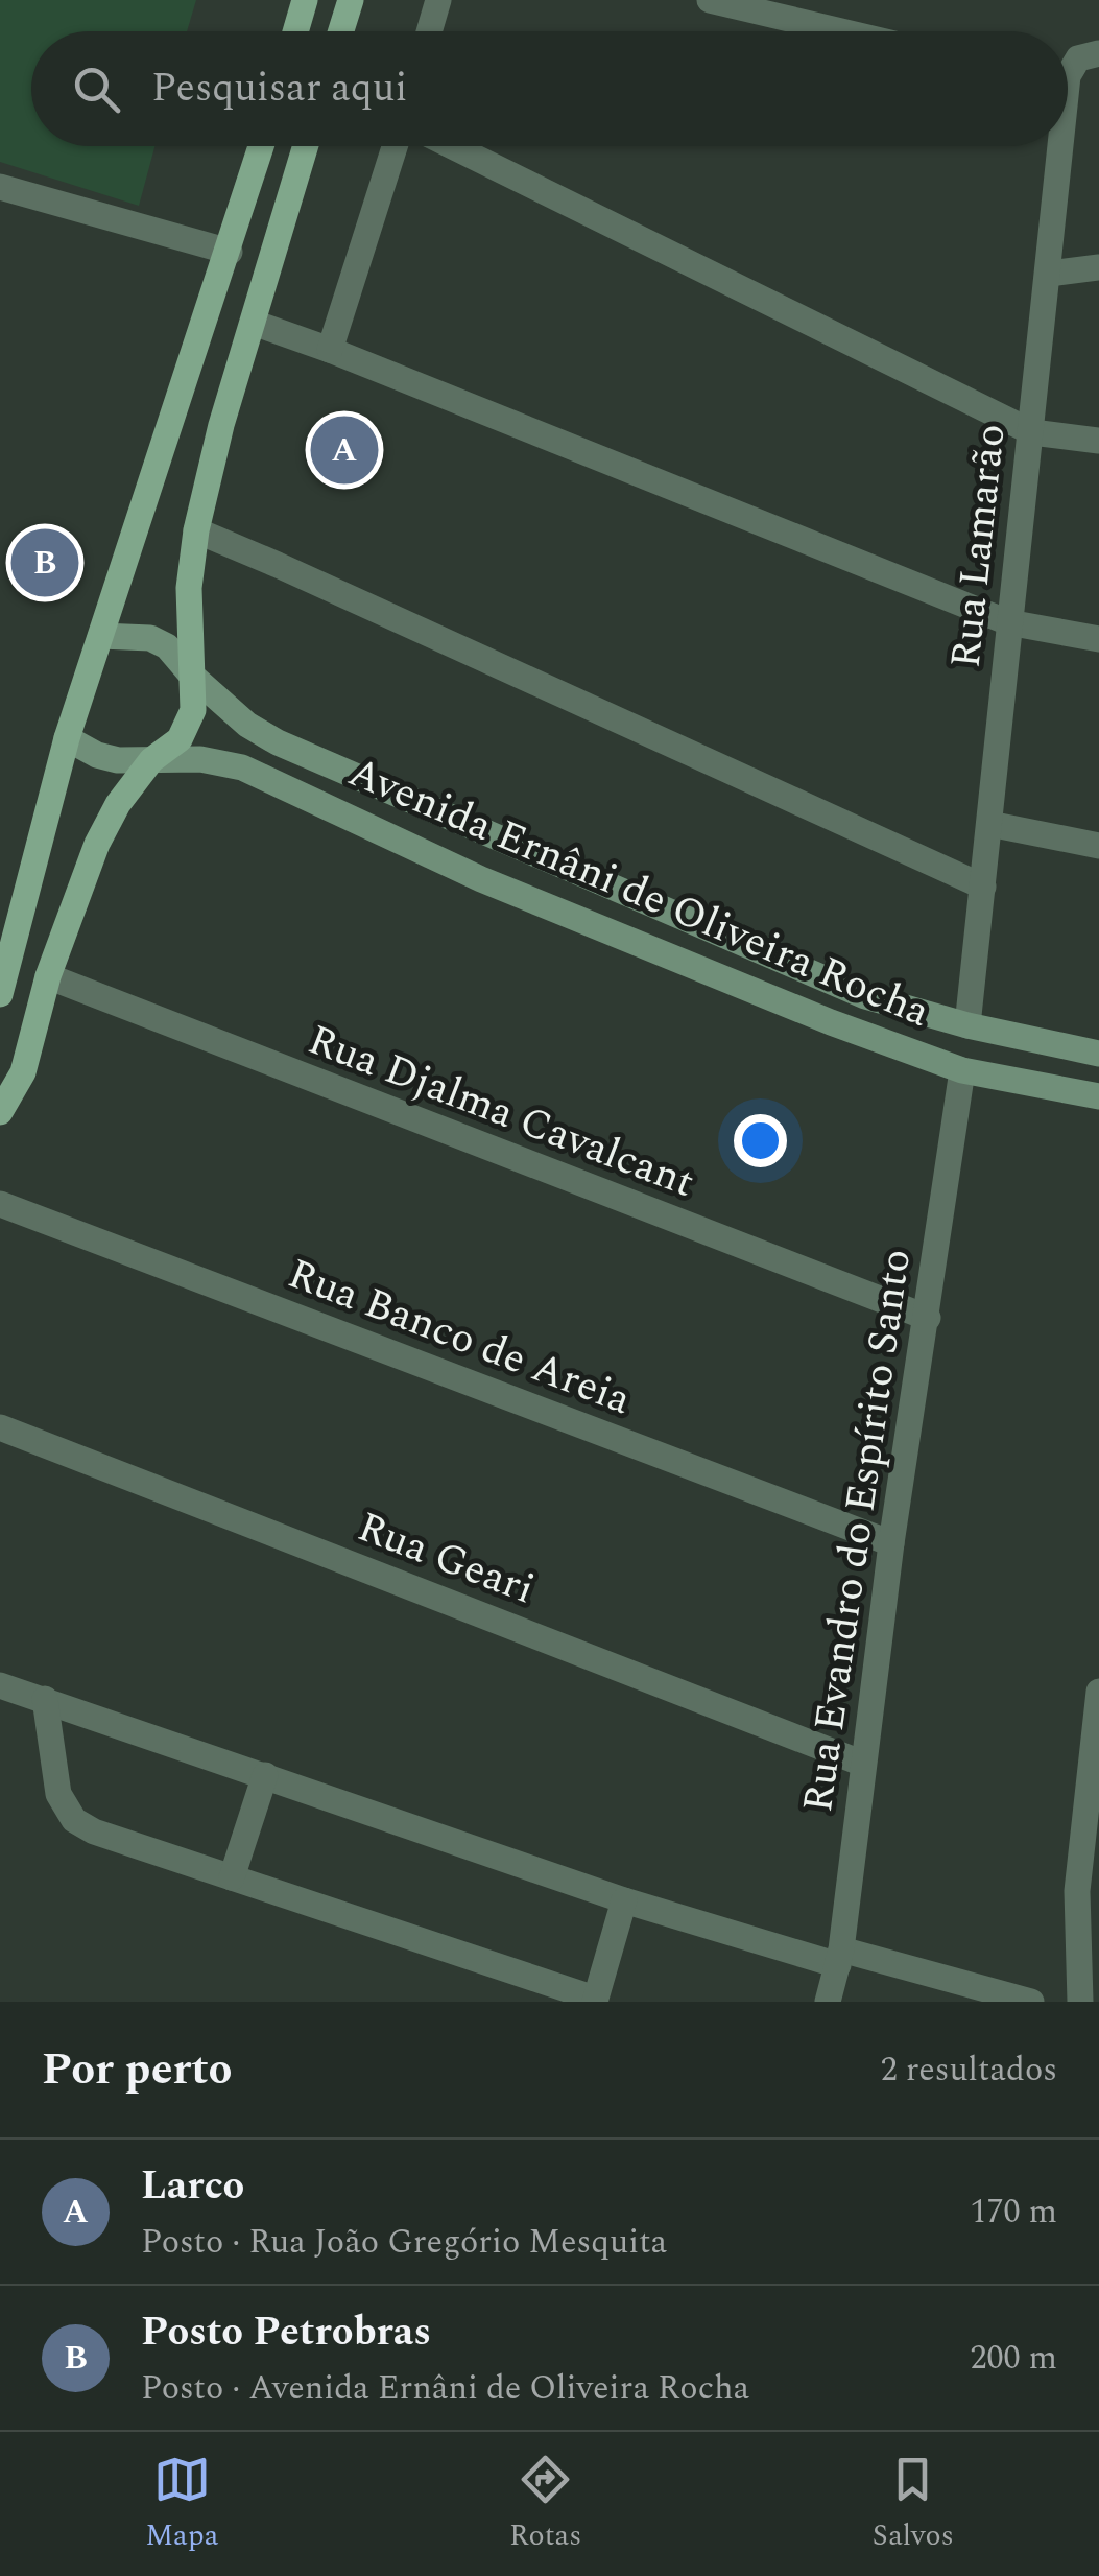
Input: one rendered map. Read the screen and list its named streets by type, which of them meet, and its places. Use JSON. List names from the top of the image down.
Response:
{
  "streets": {
    "street": [
      "Rua Lamarão",
      "Avenida Ernâni de Oliveira Rocha",
      "Rua Djalma Cavalcant",
      "Rua Banco de Areia",
      "Rua Evandro do Espírito Santo",
      "Rua Geari"
    ]
  },
  "crossings": [
    ["Rua Lamarão", "Avenida Ernâni de Oliveira Rocha"],
    ["Avenida Ernâni de Oliveira Rocha", "Rua Evandro do Espírito Santo"],
    ["Rua Djalma Cavalcant", "Rua Evandro do Espírito Santo"],
    ["Rua Banco de Areia", "Rua Evandro do Espírito Santo"],
    ["Rua Evandro do Espírito Santo", "Rua Geari"]
  ],
  "page": {
    "search": "Pesquisar aqui",
    "pins": ["A", "B"],
    "heading": ["Por perto", "2 resultados"],
    "list": [
      {
        "mark": "A",
        "name": "Larco",
        "note": "Posto · Rua João Gregório Mesquita",
        "value": "170 m"
      },
      {
        "mark": "B",
        "name": "Posto Petrobras",
        "note": "Posto · Avenida Ernâni de Oliveira Rocha",
        "value": "200 m"
      }
    ],
    "nav": ["Mapa", "Rotas", "Salvos"]
  }
}
